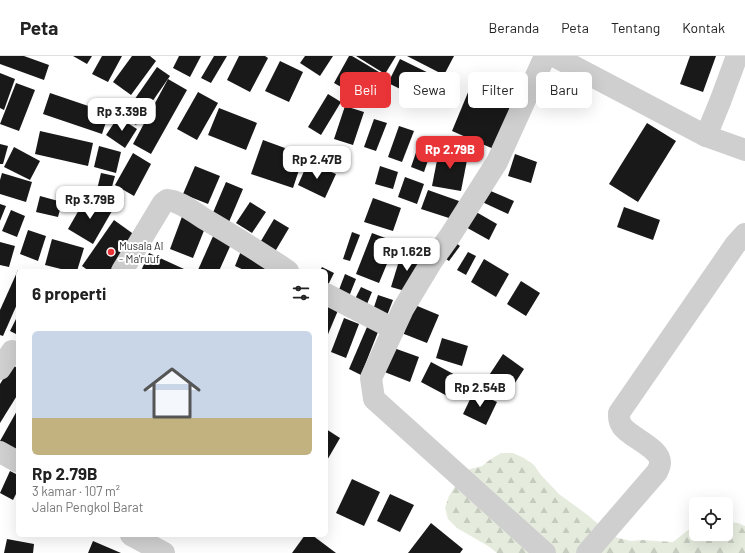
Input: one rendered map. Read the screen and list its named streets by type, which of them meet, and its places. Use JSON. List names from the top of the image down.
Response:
{
  "places": ["Musala Al - Ma'ruuf"],
  "page": {
    "header": "Peta",
    "nav": [
      "Beranda",
      "Peta",
      "Tentang",
      "Kontak"
    ],
    "chip": [
      "Beli",
      "Sewa",
      "Filter",
      "Baru"
    ],
    "price": [
      "Rp 3.39B",
      "Rp 2.79B",
      "Rp 2.47B",
      "Rp 3.79B",
      "Rp 1.62B",
      "Rp 2.54B"
    ],
    "heading": "6 properti",
    "list": [
      {
        "name": "Rp 2.79B",
        "note": "3 kamar · 107 m² · Jalan Pengkol Barat"
      }
    ]
  }
}
